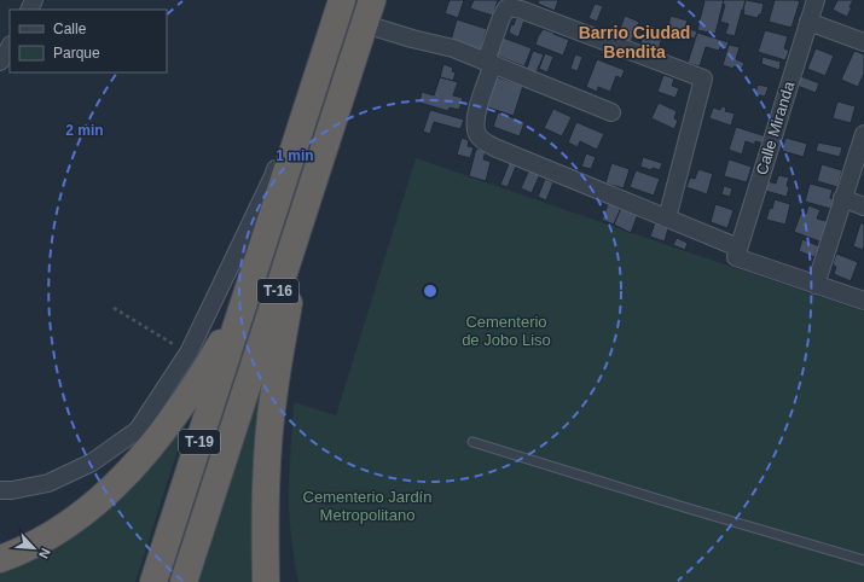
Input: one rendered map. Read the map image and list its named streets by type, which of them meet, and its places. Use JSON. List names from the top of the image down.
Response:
{
  "streets": {
    "highway": ["T-16", "T-19"],
    "street": ["Calle Miranda"]
  },
  "crossings": [
    ["T-16", "T-19"]
  ],
  "districts": ["Barrio Ciudad Bendita"],
  "parks": ["Cementerio de Jobo Liso", "Cementerio Jardín Metropolitano"],
  "legend": ["Calle", "Parque"],
  "north": "bottom right",
  "rings": ["2 min", "1 min"]
}
